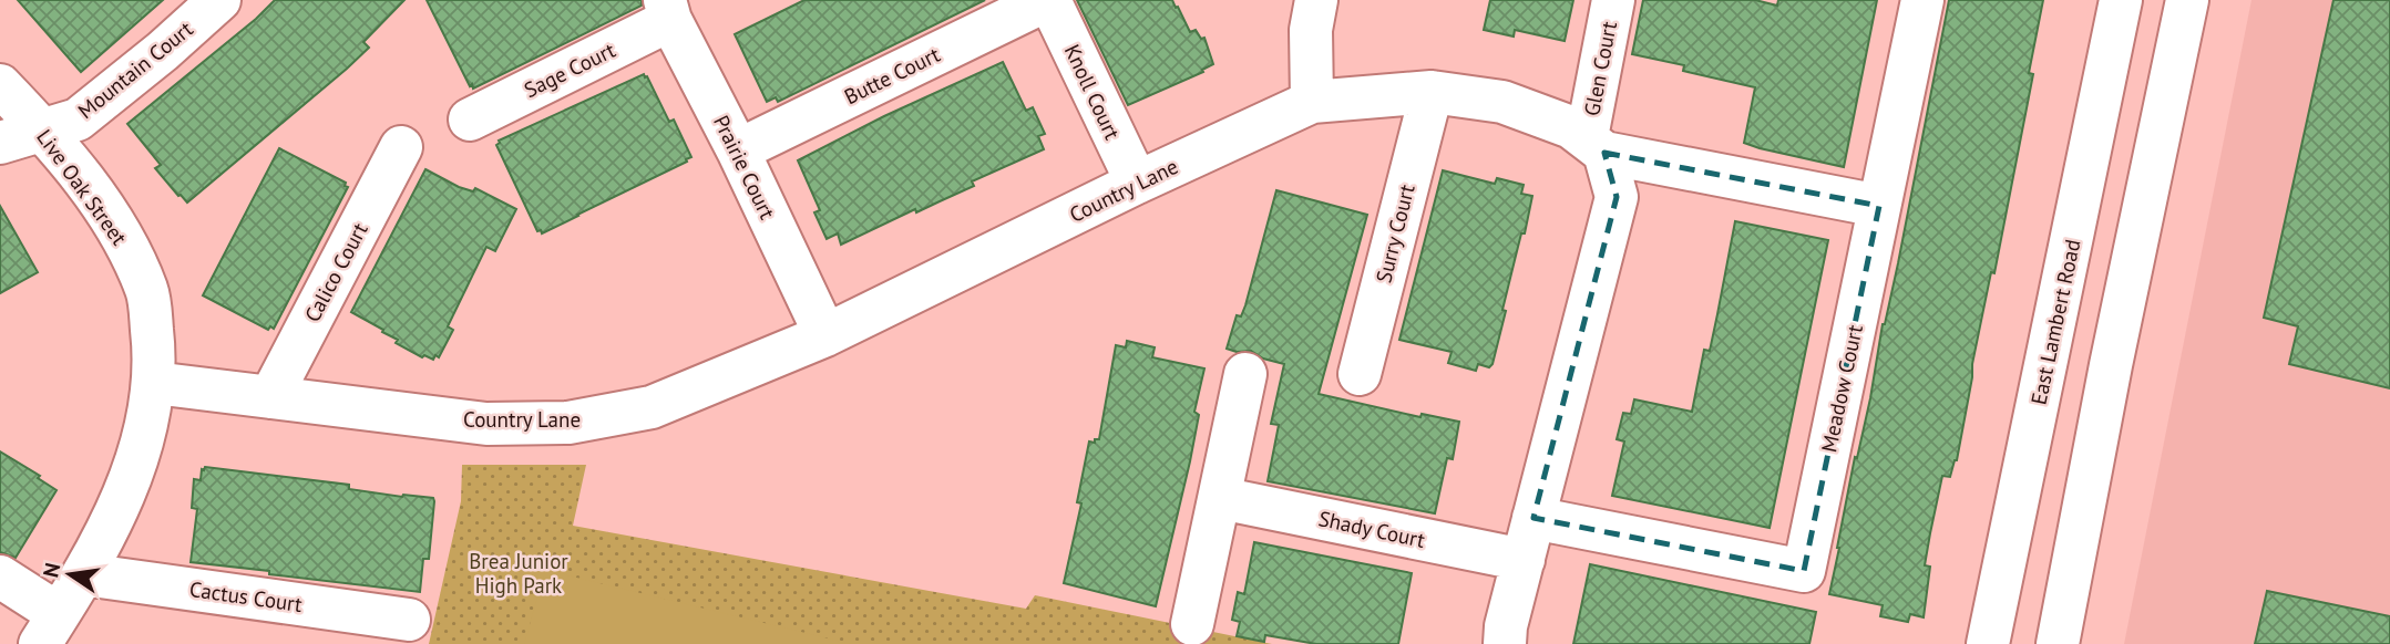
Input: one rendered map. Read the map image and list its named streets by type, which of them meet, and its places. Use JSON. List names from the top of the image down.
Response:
{
  "streets": {
    "street": [
      "Glen Court",
      "Mountain Court",
      "Sage Court",
      "Butte Court",
      "Knoll Court",
      "Prairie Court",
      "Live Oak Street",
      "Country Lane",
      "Surry Court",
      "Calico Court",
      "East Lambert Road",
      "Meadow Court",
      "Shady Court",
      "Cactus Court"
    ]
  },
  "crossings": [
    ["Glen Court", "Country Lane"],
    ["Mountain Court", "Live Oak Street"],
    ["Sage Court", "Prairie Court"],
    ["Butte Court", "Knoll Court"],
    ["Butte Court", "Prairie Court"],
    ["Knoll Court", "Country Lane"],
    ["Prairie Court", "Country Lane"],
    ["Live Oak Street", "Country Lane"],
    ["Live Oak Street", "Cactus Court"],
    ["Country Lane", "Surry Court"],
    ["Country Lane", "Calico Court"]
  ],
  "parks": ["Brea Junior High Park"],
  "north": "left"
}
